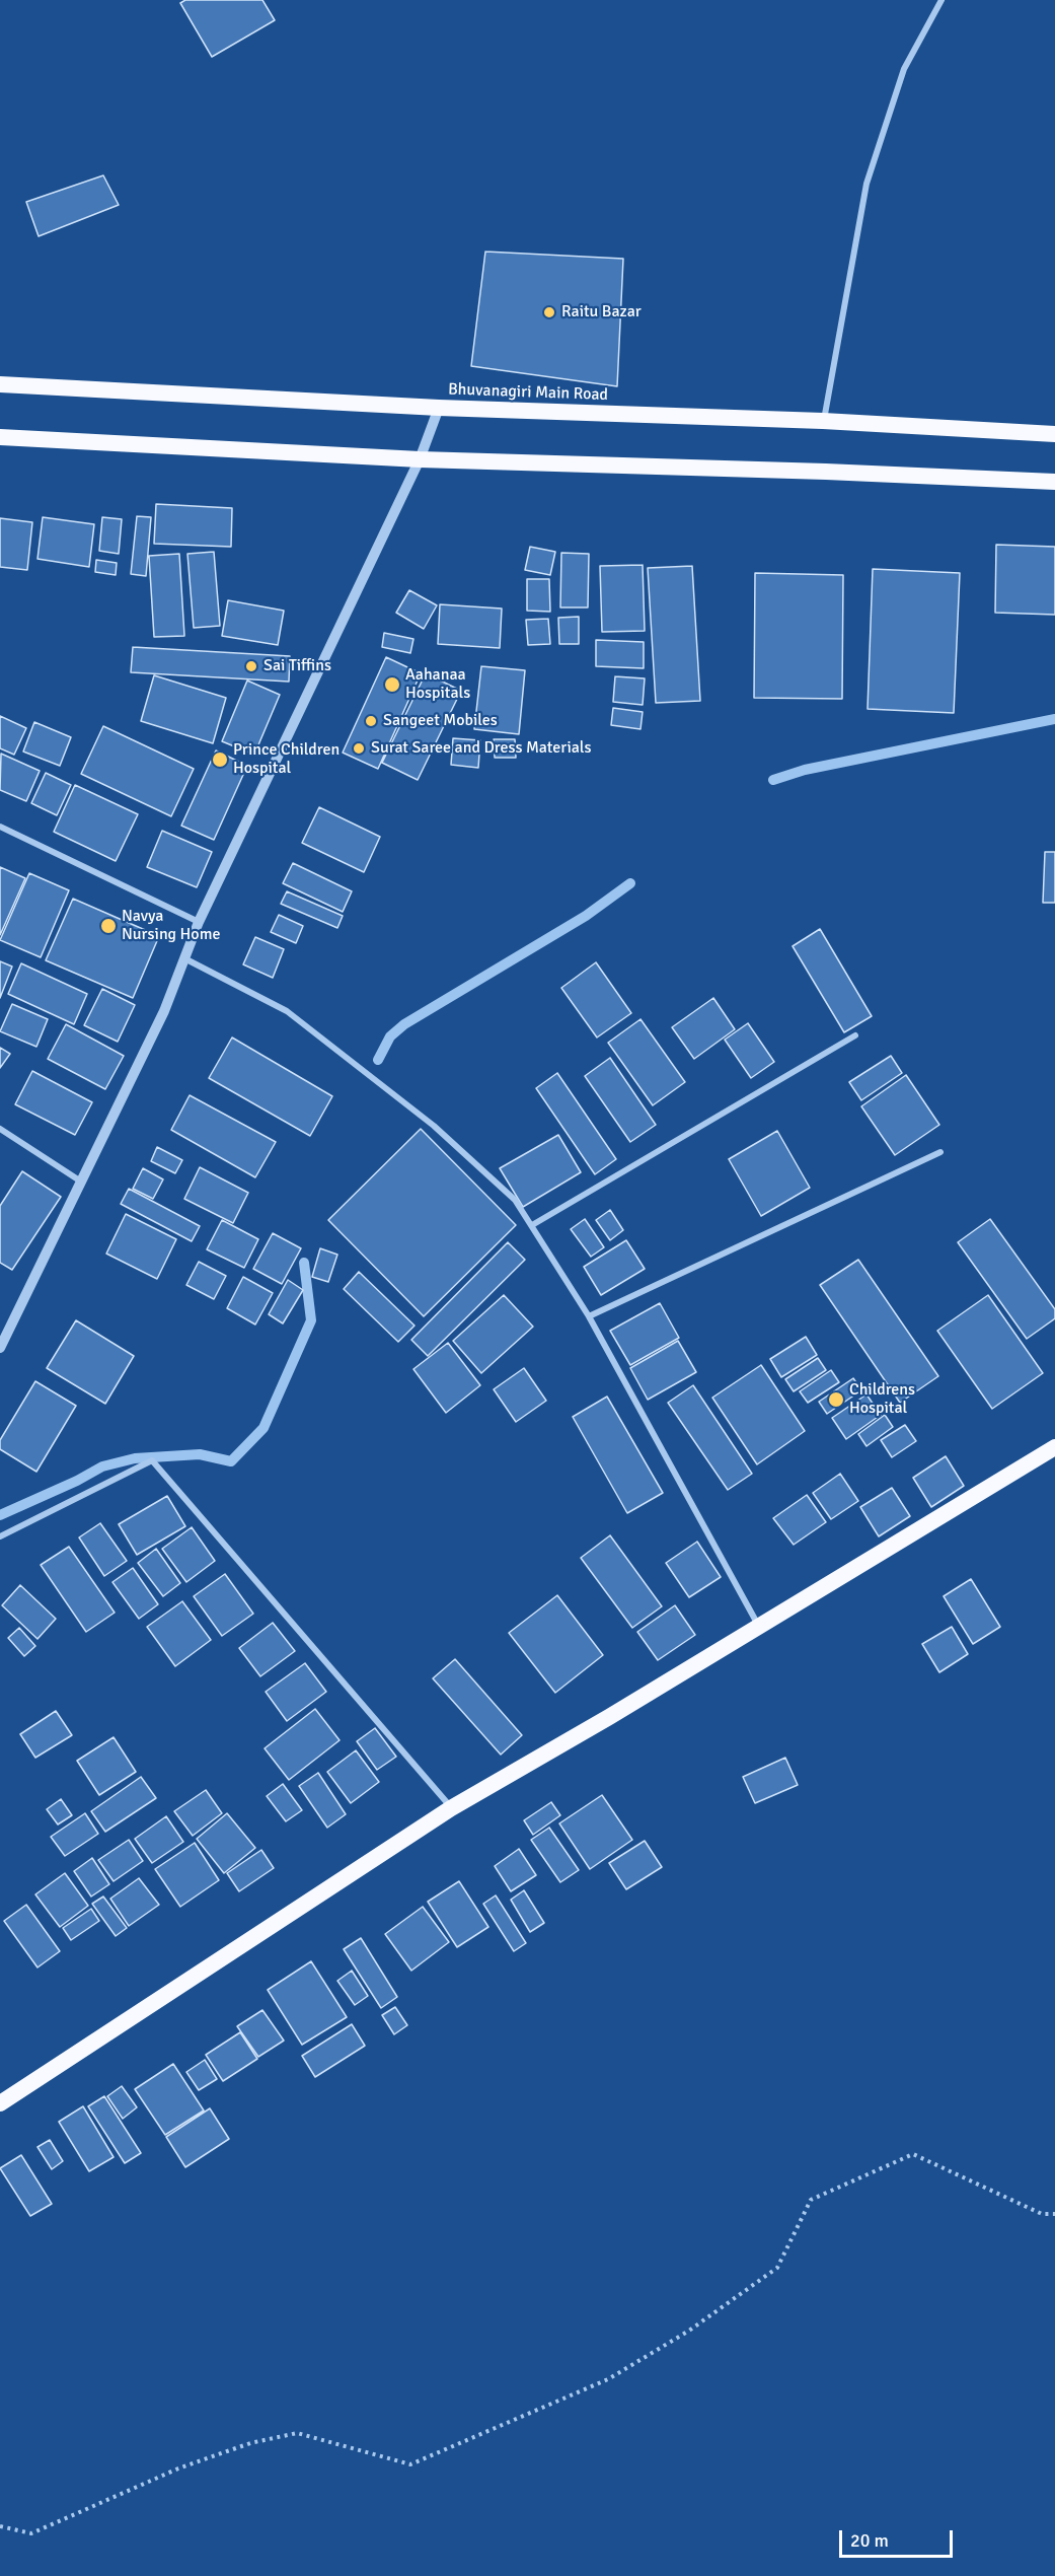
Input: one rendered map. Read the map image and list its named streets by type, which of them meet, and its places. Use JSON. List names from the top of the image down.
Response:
{
  "streets": {
    "highway": ["Bhuvanagiri Main Road"]
  },
  "places": [
    "Raitu Bazar",
    "Sai Tiffins",
    "Aahanaa Hospitals",
    "Sangeet Mobiles",
    "Surat Saree and Dress Materials",
    "Prince Children Hospital",
    "Navya Nursing Home",
    "Childrens Hospital"
  ],
  "scale_bar": "20 m"
}
